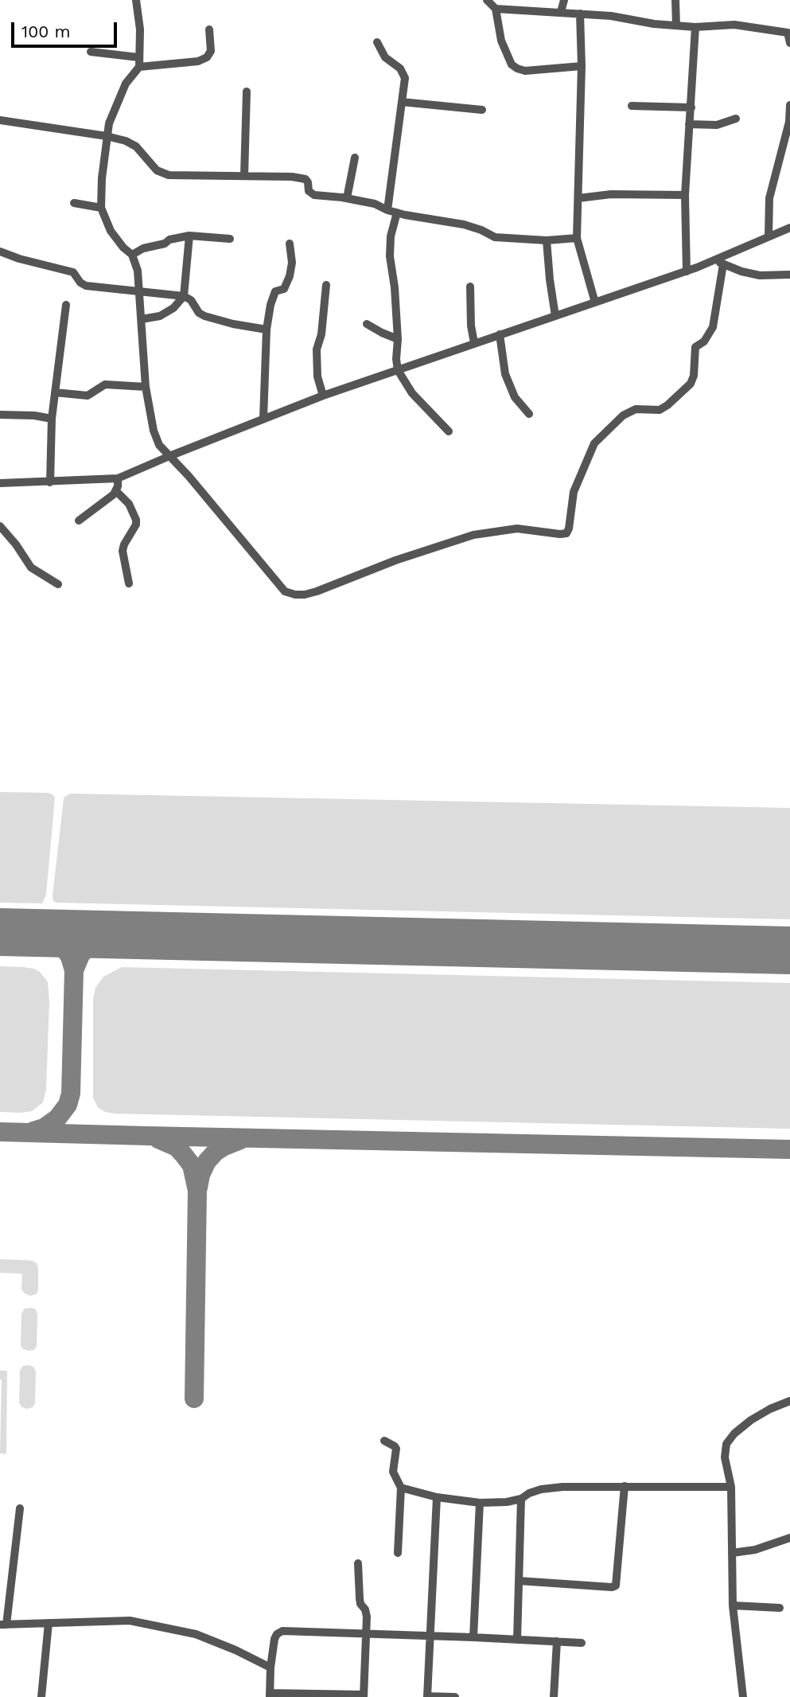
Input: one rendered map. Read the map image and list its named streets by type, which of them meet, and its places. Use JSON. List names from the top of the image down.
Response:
{
  "scale_bar": "100 m"
}
